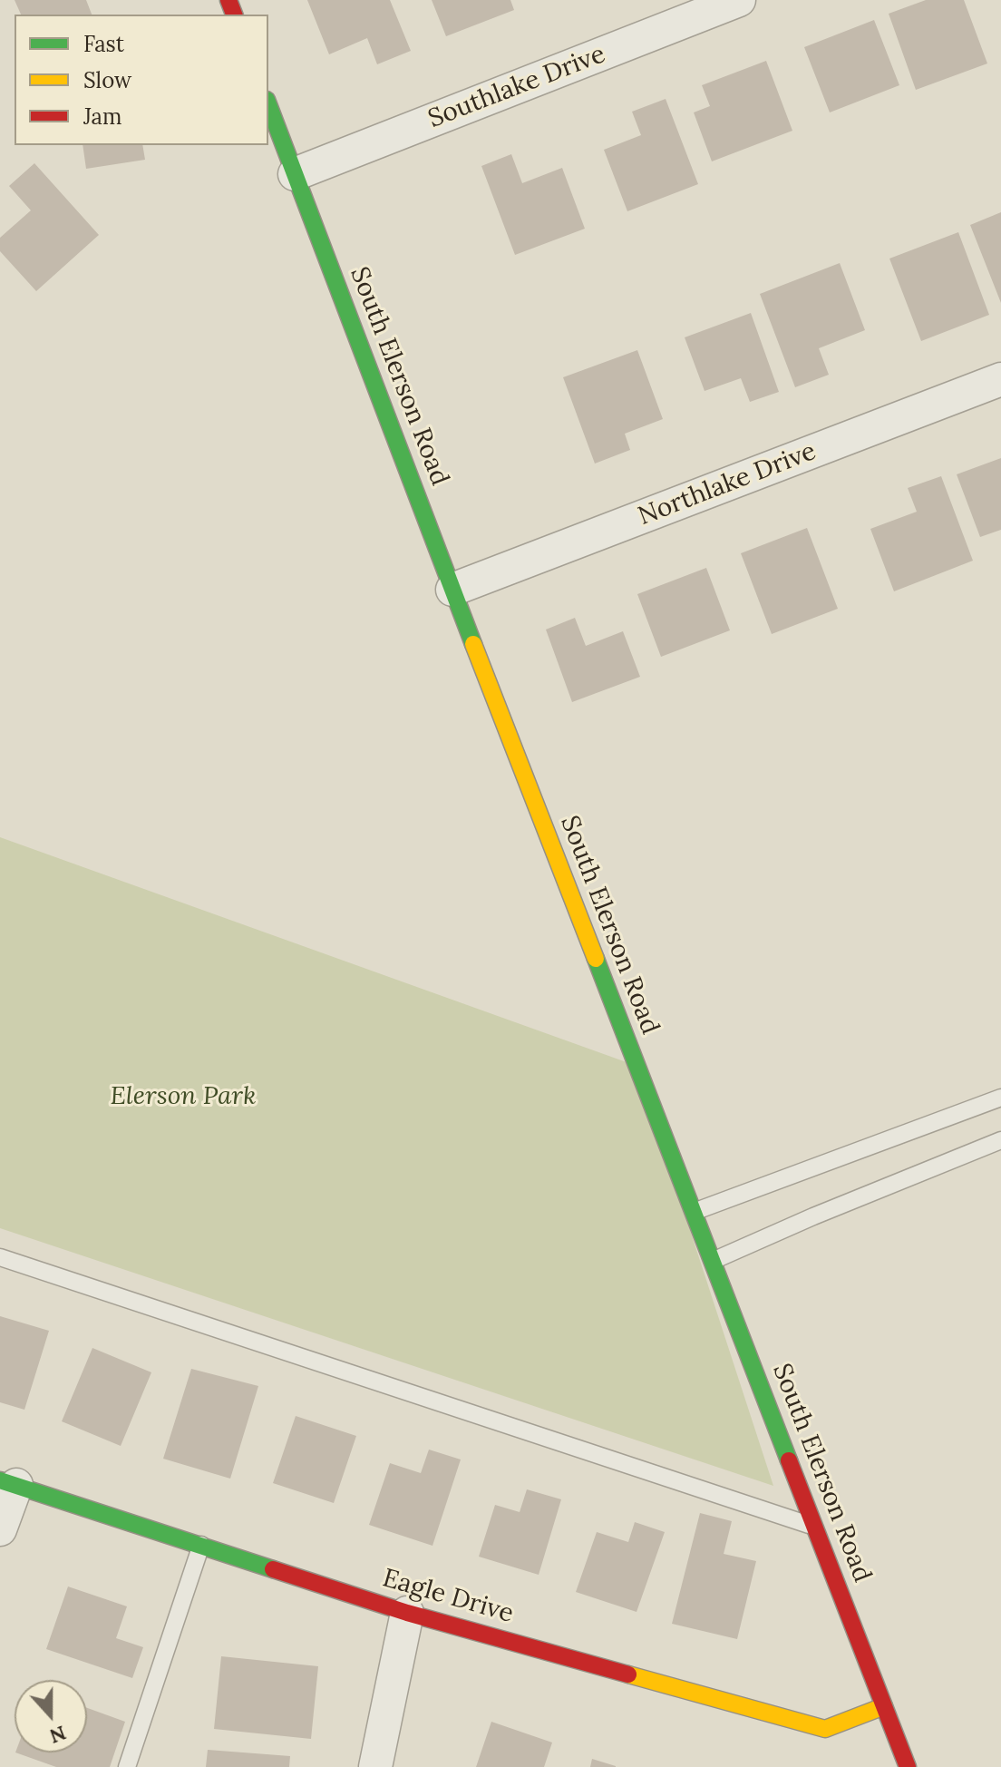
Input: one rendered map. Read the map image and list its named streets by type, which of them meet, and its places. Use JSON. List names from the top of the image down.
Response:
{
  "streets": {
    "street": [
      "Southlake Drive",
      "South Elerson Road",
      "Northlake Drive",
      "Eagle Drive"
    ]
  },
  "crossings": [
    ["Southlake Drive", "South Elerson Road"],
    ["South Elerson Road", "Northlake Drive"],
    ["South Elerson Road", "Eagle Drive"]
  ],
  "parks": ["Elerson Park"],
  "legend": ["Fast", "Slow", "Jam"],
  "north": "bottom"
}
